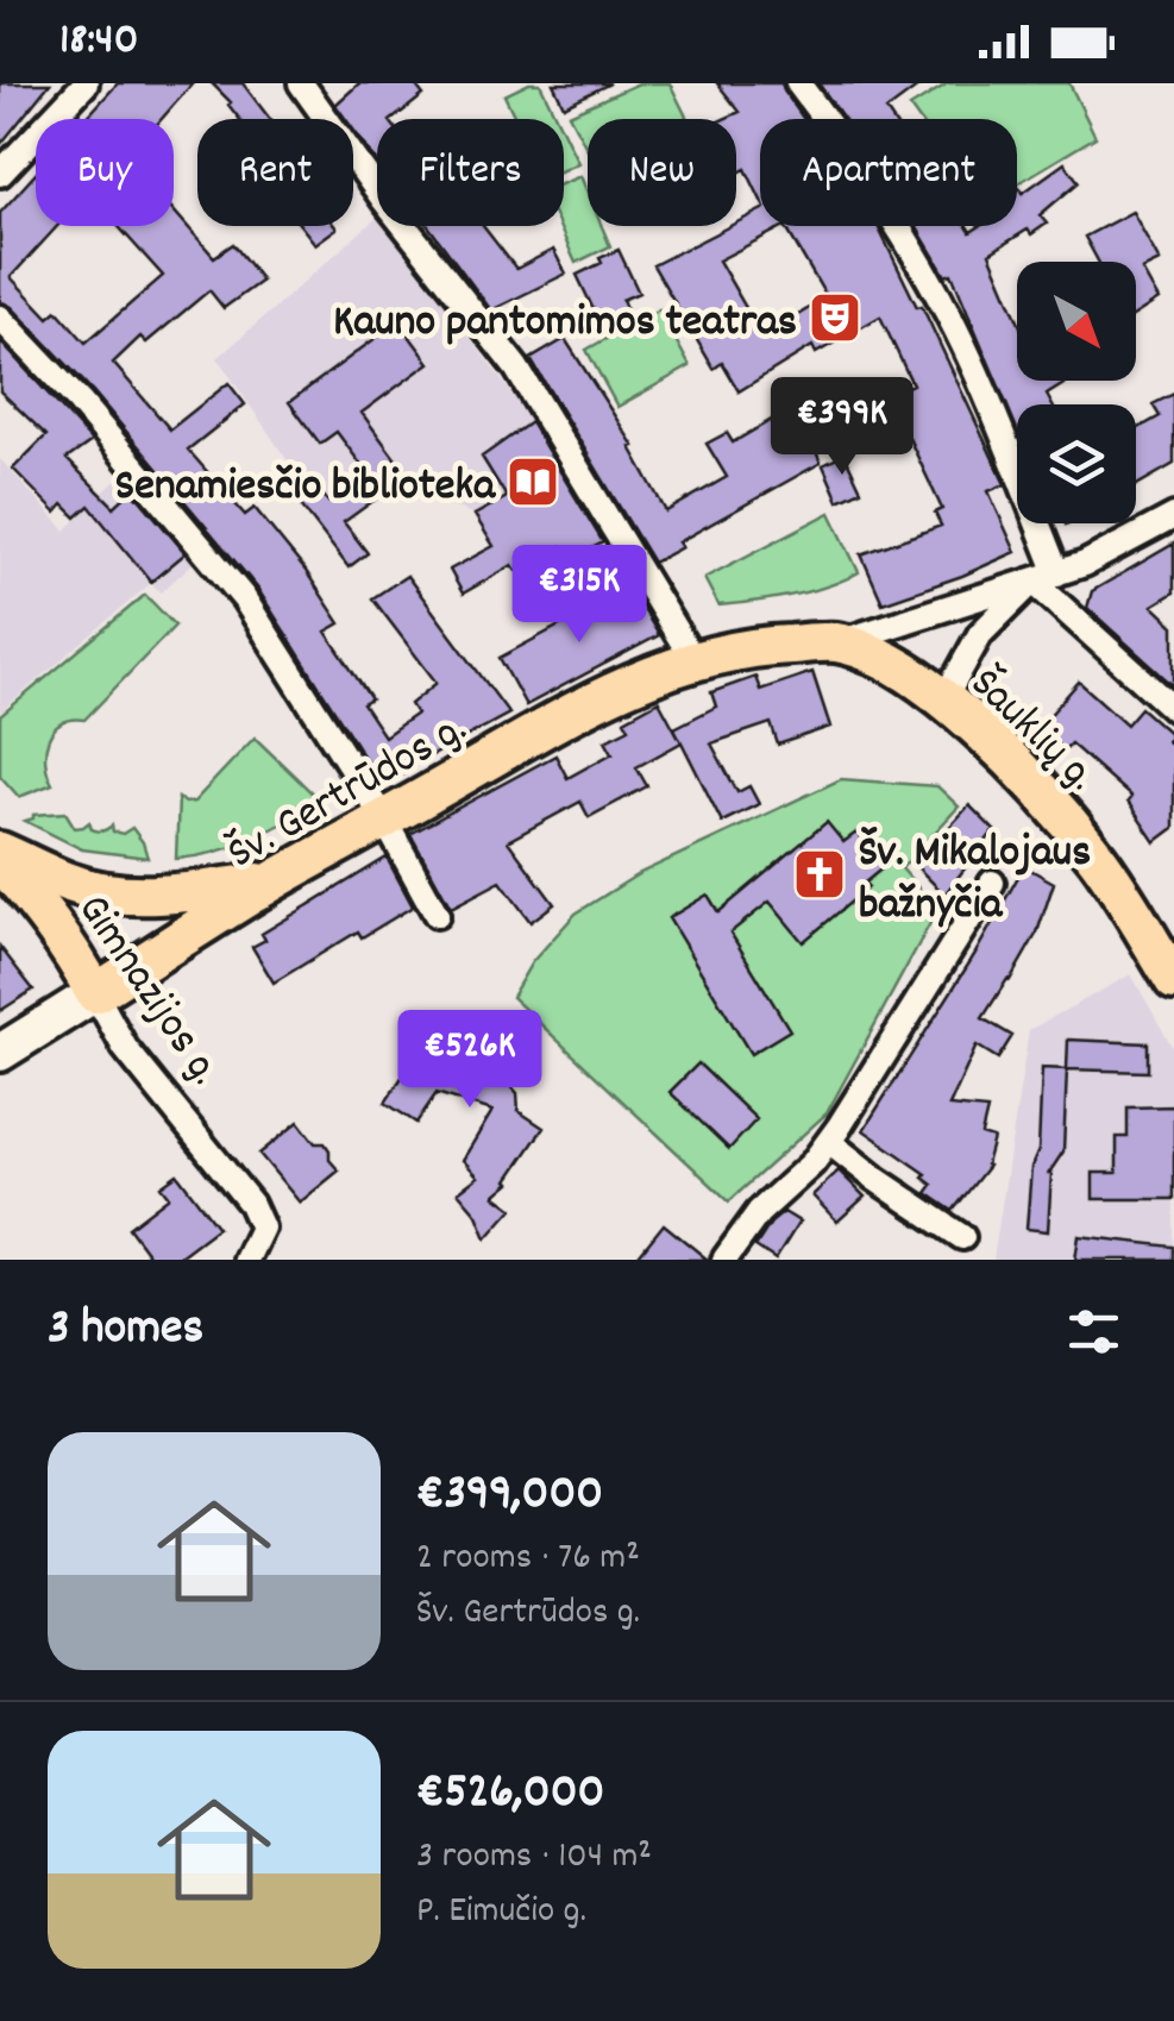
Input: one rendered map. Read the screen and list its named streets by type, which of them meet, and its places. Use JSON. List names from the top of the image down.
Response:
{
  "streets": {
    "main road": ["Šauklių g.", "Šv. Gertrūdos g.", "Gimnazijos g."]
  },
  "crossings": [
    ["Šauklių g.", "Šv. Gertrūdos g."],
    ["Šv. Gertrūdos g.", "Gimnazijos g."]
  ],
  "places": {
    "theatre": ["Kauno pantomimos teatras"],
    "library": ["Senamiesčio biblioteka"],
    "church": ["Šv. Mikalojaus bažnyčia"]
  },
  "north": "bottom right",
  "page": {
    "status": "18:40",
    "chip": [
      "Buy",
      "Rent",
      "Filters",
      "New",
      "Apartment"
    ],
    "price": ["€399K", "€315K", "€526K"],
    "heading": "3 homes",
    "list": [
      {
        "name": "€399,000",
        "note": "2 rooms · 76 m² · Šv. Gertrūdos g."
      },
      {
        "name": "€526,000",
        "note": "3 rooms · 104 m² · P. Eimučio g."
      }
    ]
  }
}
